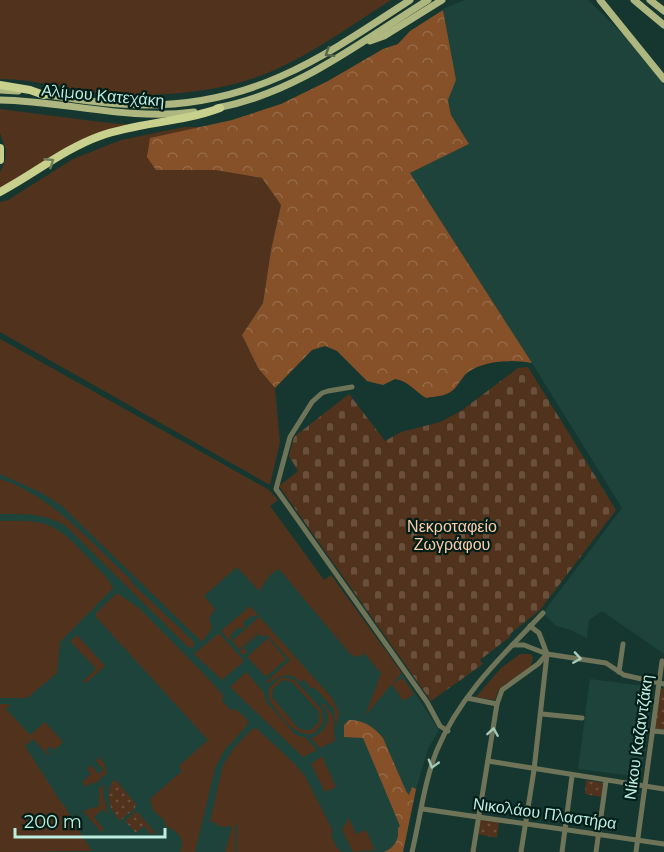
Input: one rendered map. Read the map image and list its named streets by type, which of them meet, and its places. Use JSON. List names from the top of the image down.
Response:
{
  "streets": {
    "main road": ["Αλίμου Κατεχάκη"],
    "street": ["Νίκου Καζαντζάκη", "Νικολάου Πλαστήρα"]
  },
  "crossings": [
    ["Νίκου Καζαντζάκη", "Νικολάου Πλαστήρα"]
  ],
  "parks": ["Νεκροταφείο Ζωγράφου"],
  "scale_bar": "200 m"
}
